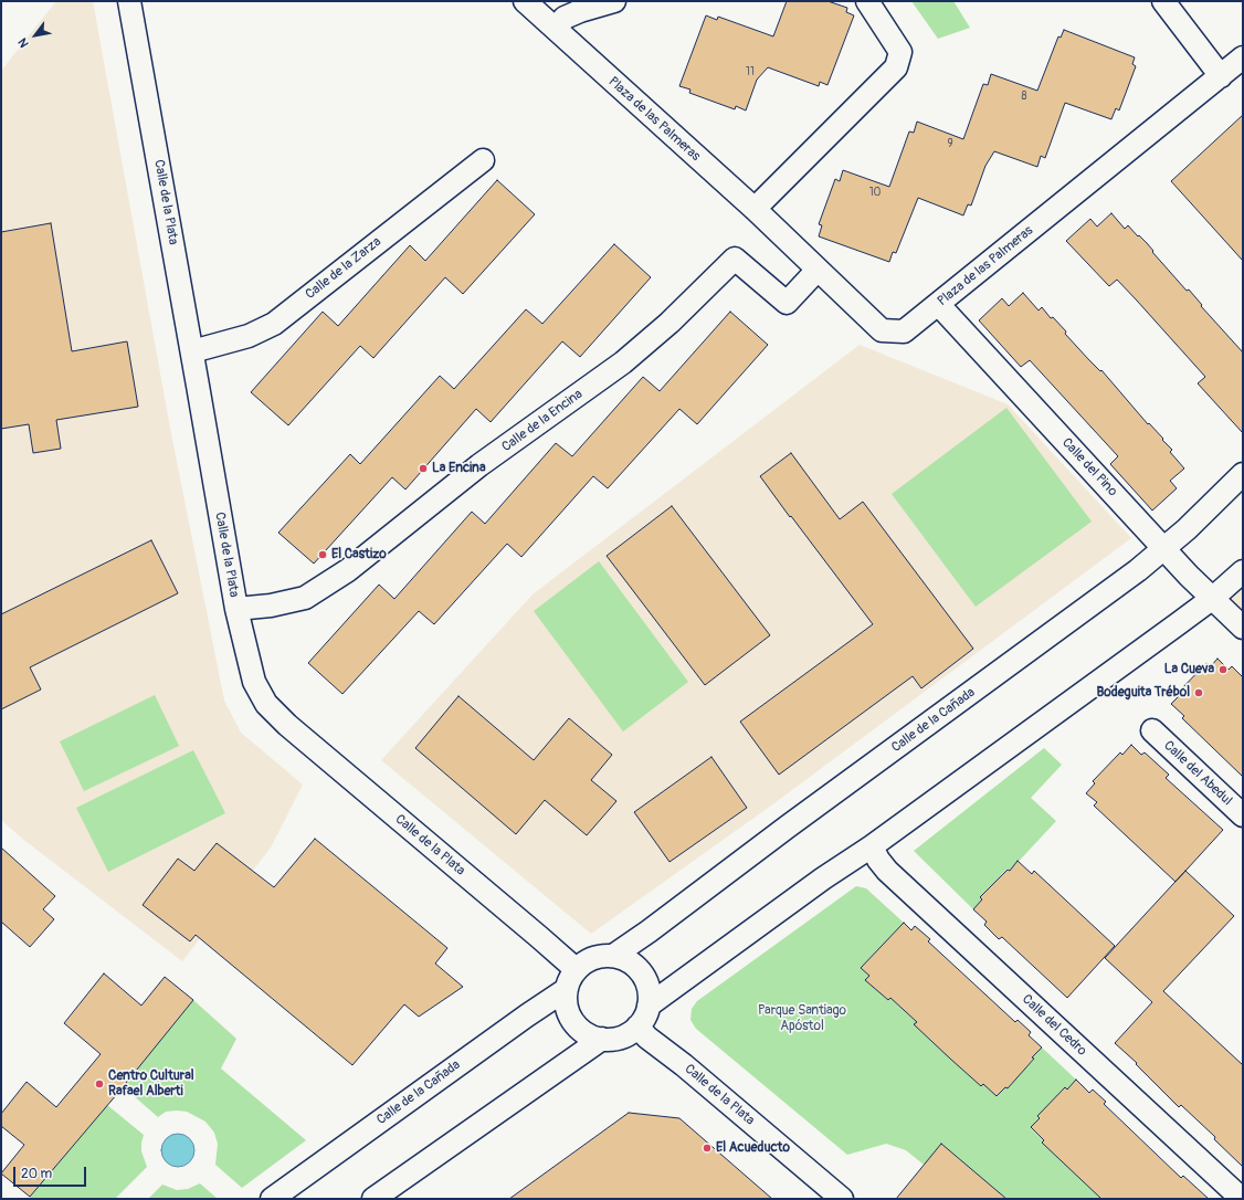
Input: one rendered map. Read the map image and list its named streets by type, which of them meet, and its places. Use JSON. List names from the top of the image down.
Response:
{
  "streets": {
    "street": [
      "Plaza de las Palmeras",
      "Calle de la Plata",
      "Calle de la Zarza",
      "Calle de la Encina",
      "Calle del Pino",
      "Calle de la Cañada",
      "Calle del Abedul",
      "Calle del Cedro"
    ]
  },
  "crossings": [
    ["Plaza de las Palmeras", "Calle de la Encina"],
    ["Plaza de las Palmeras", "Calle del Pino"],
    ["Calle de la Plata", "Calle de la Zarza"],
    ["Calle de la Plata", "Calle de la Encina"],
    ["Calle de la Plata", "Calle de la Cañada"],
    ["Calle del Pino", "Calle de la Cañada"]
  ],
  "parks": ["Parque Santiago Apóstol"],
  "places": [
    "La Encina",
    "El Castizo",
    "La Cueva",
    "Bodeguita Trébol",
    "Centro Cultural Rafael Alberti",
    "El Acueducto"
  ],
  "house_numbers": [
    "11",
    "8",
    "9",
    "10"
  ],
  "scale_bar": "20 m",
  "north": "bottom left"
}
